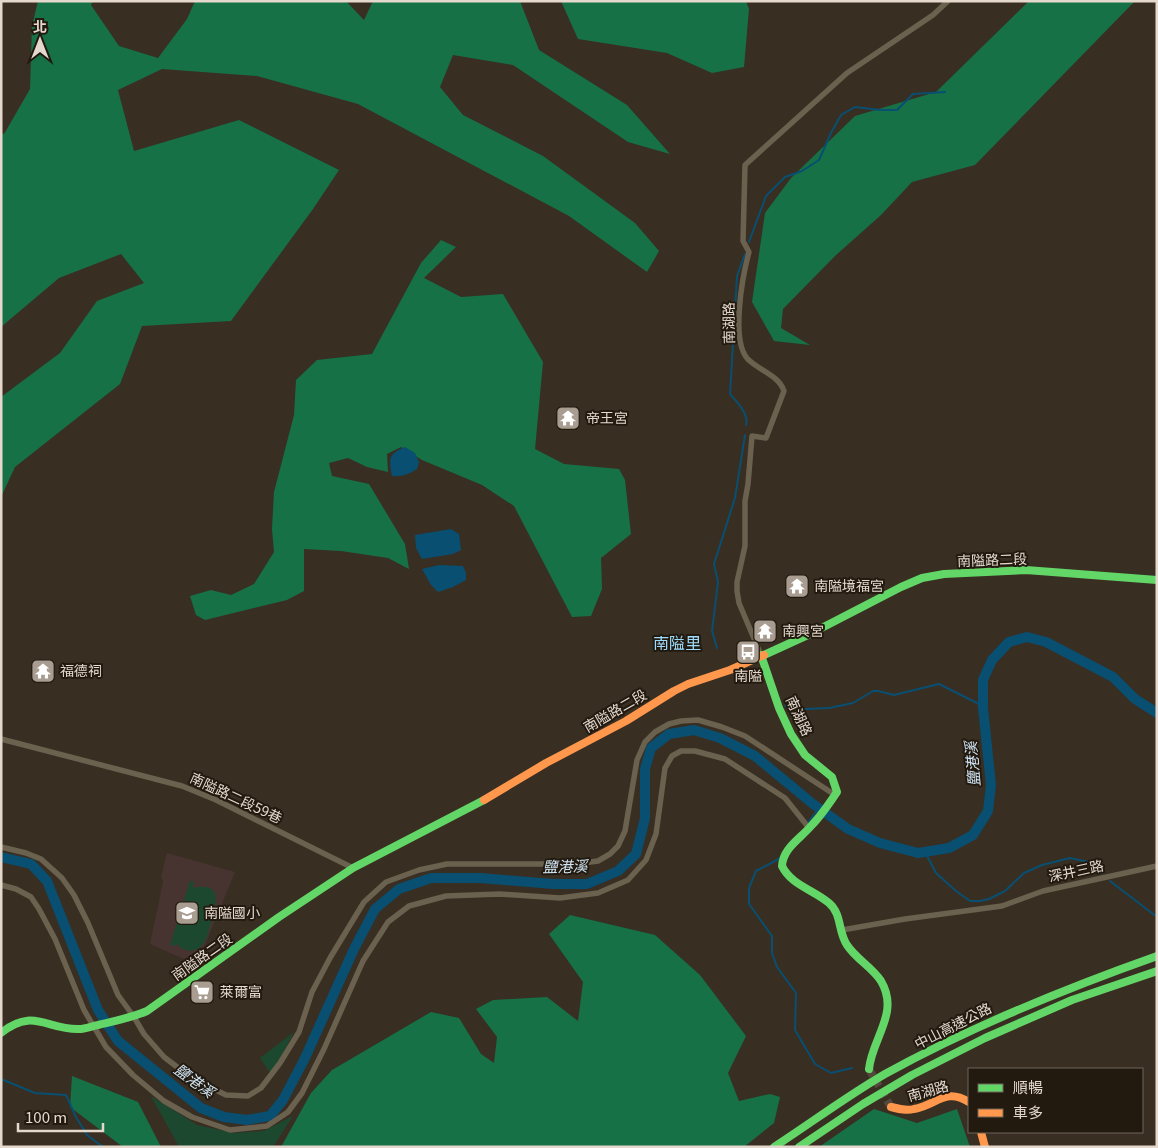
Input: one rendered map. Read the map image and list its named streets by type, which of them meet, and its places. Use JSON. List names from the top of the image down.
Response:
{
  "streets": {
    "main road": ["南湖路", "南隘路二段", "中山高速公路"],
    "street": ["南隘路二段59巷", "深井三路"]
  },
  "crossings": [
    ["南湖路", "南隘路二段"],
    ["南隘路二段", "南隘路二段59巷"]
  ],
  "districts": ["南隘里"],
  "water": ["鹽港溪"],
  "places": {
    "temple": [
      "帝王宮",
      "南隘境福宮",
      "南興宮",
      "福德祠"
    ],
    "bus stop": ["南隘"],
    "school or university": ["南隘國小"],
    "supermarket": ["萊爾富"]
  },
  "legend": ["順暢", "車多"],
  "scale_bar": "100 m",
  "north": "top"
}
